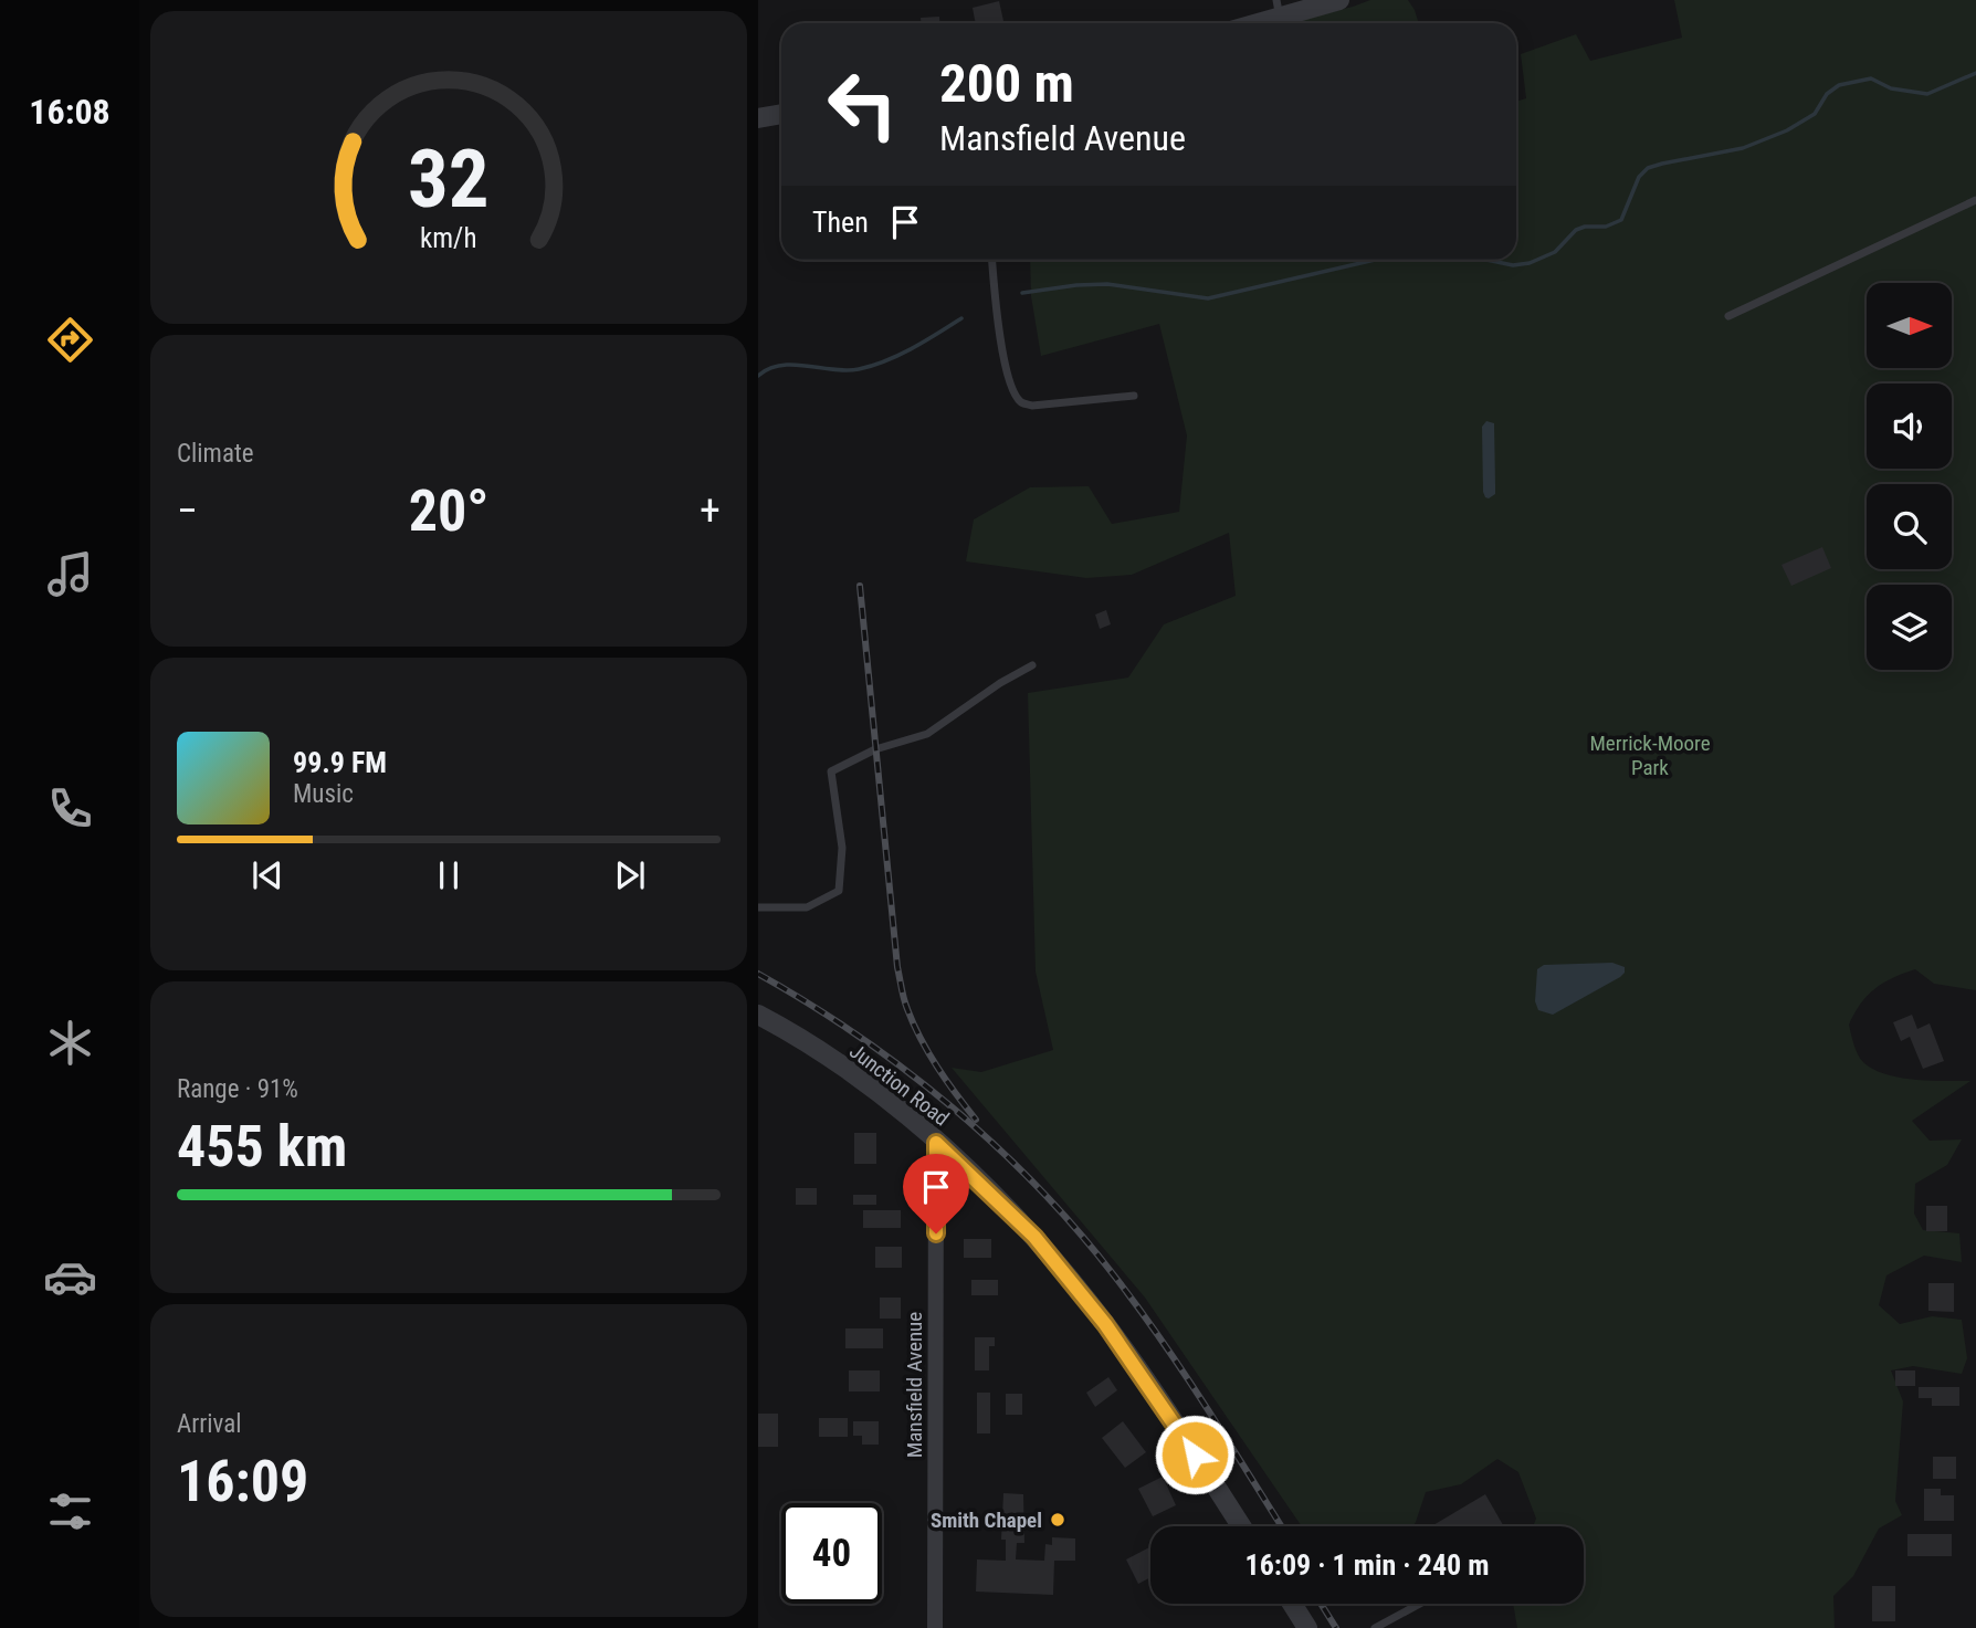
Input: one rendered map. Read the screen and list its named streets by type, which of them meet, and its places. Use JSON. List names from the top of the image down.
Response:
{
  "streets": {
    "street": ["Junction Road", "Mansfield Avenue"]
  },
  "crossings": [
    ["Junction Road", "Mansfield Avenue"]
  ],
  "parks": ["Merrick-Moore Park"],
  "places": ["Smith Chapel"],
  "north": "right",
  "page": {
    "tabs": "16:08",
    "turn": ["200 m", "Mansfield Avenue"],
    "then": "Then",
    "tile": [
      "Climate",
      ["Range · 91%", "455 km"],
      ["Arrival", "16:09"]
    ],
    "heat": ["−", "20°", "+"],
    "song": ["99.9 FM", "Music"],
    "limit": "40",
    "trip": "16:09 · 1 min · 240 m",
    "gauge": ["32", "km/h"]
  }
}
